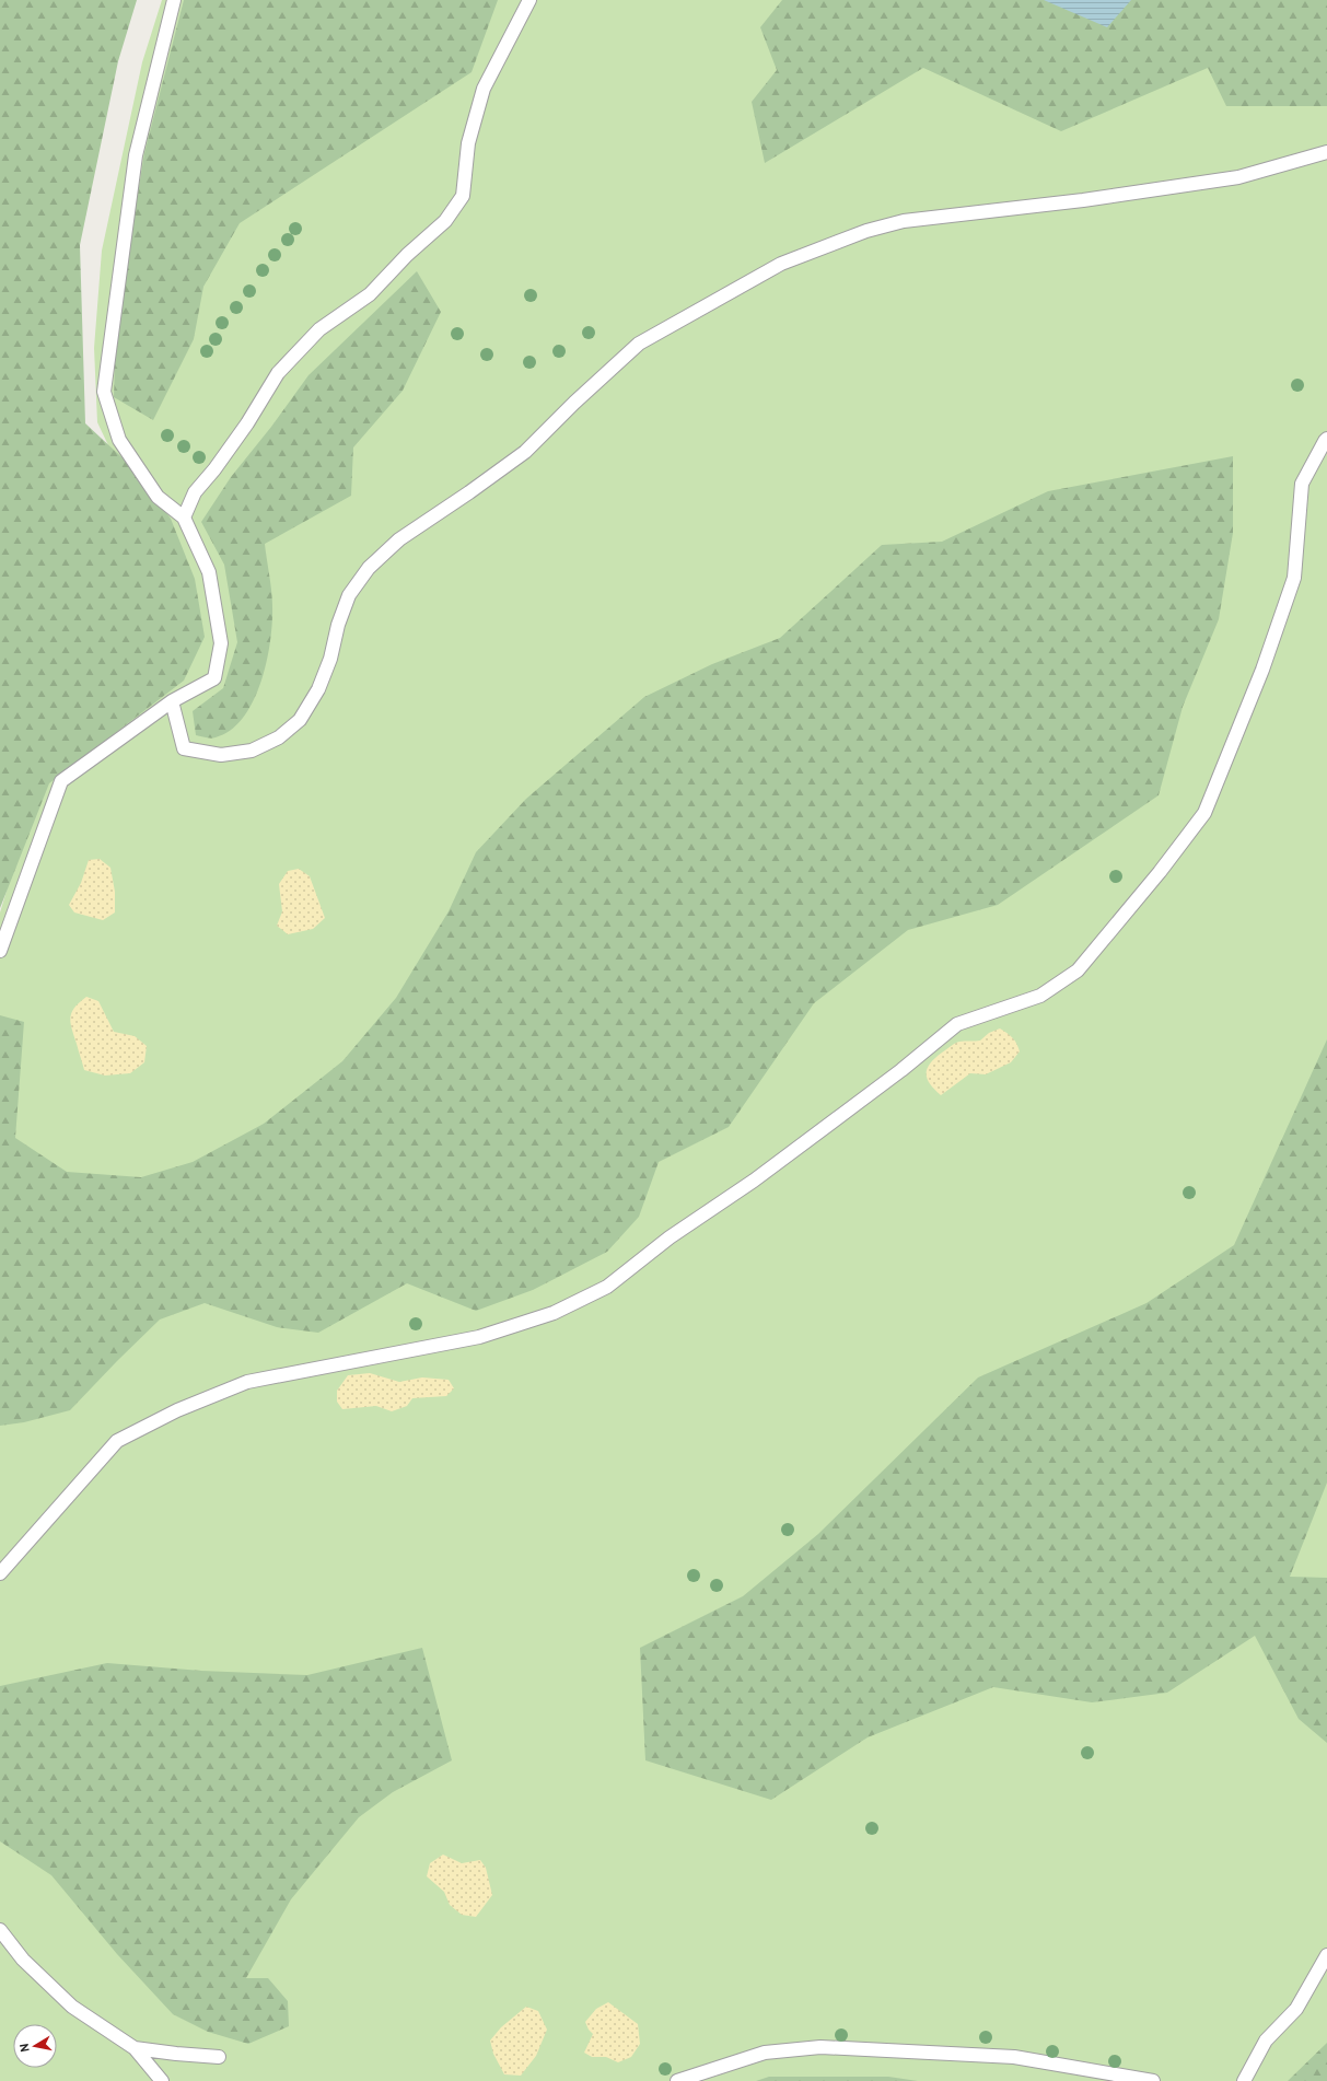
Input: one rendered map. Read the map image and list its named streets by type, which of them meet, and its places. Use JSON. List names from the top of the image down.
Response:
{
  "north": "left"
}
